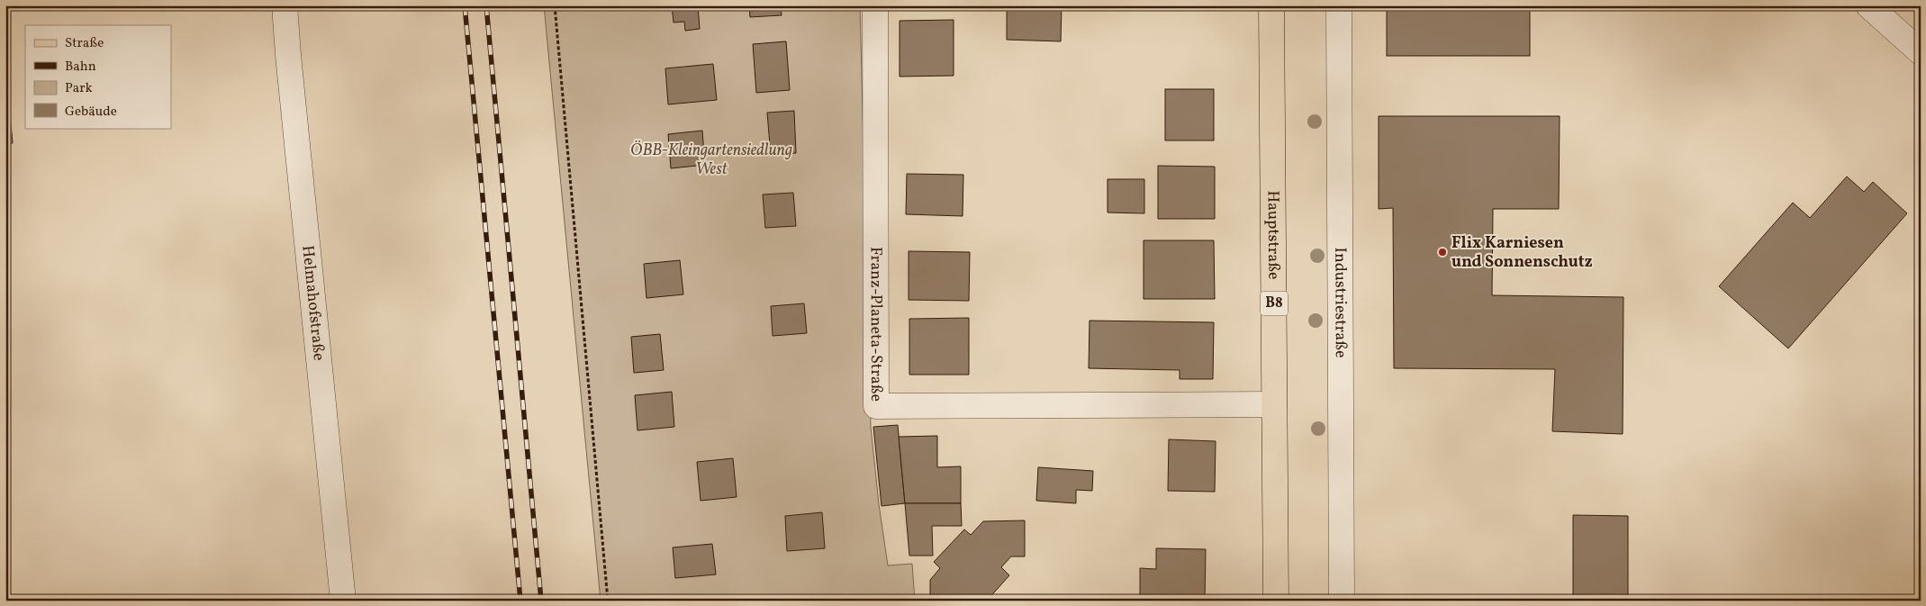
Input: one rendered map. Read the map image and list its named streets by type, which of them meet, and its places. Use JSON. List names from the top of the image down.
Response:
{
  "streets": {
    "main road": ["Hauptstraße", "B8"],
    "street": ["Industriestraße", "Helmahofstraße", "Franz-Planeta-Straße"]
  },
  "crossings": [
    ["Hauptstraße", "Franz-Planeta-Straße"]
  ],
  "parks": ["ÖBB-Kleingartensiedlung West"],
  "places": ["Flix Karniesen und Sonnenschutz"],
  "legend": [
    "Straße",
    "Bahn",
    "Park",
    "Gebäude"
  ]
}
